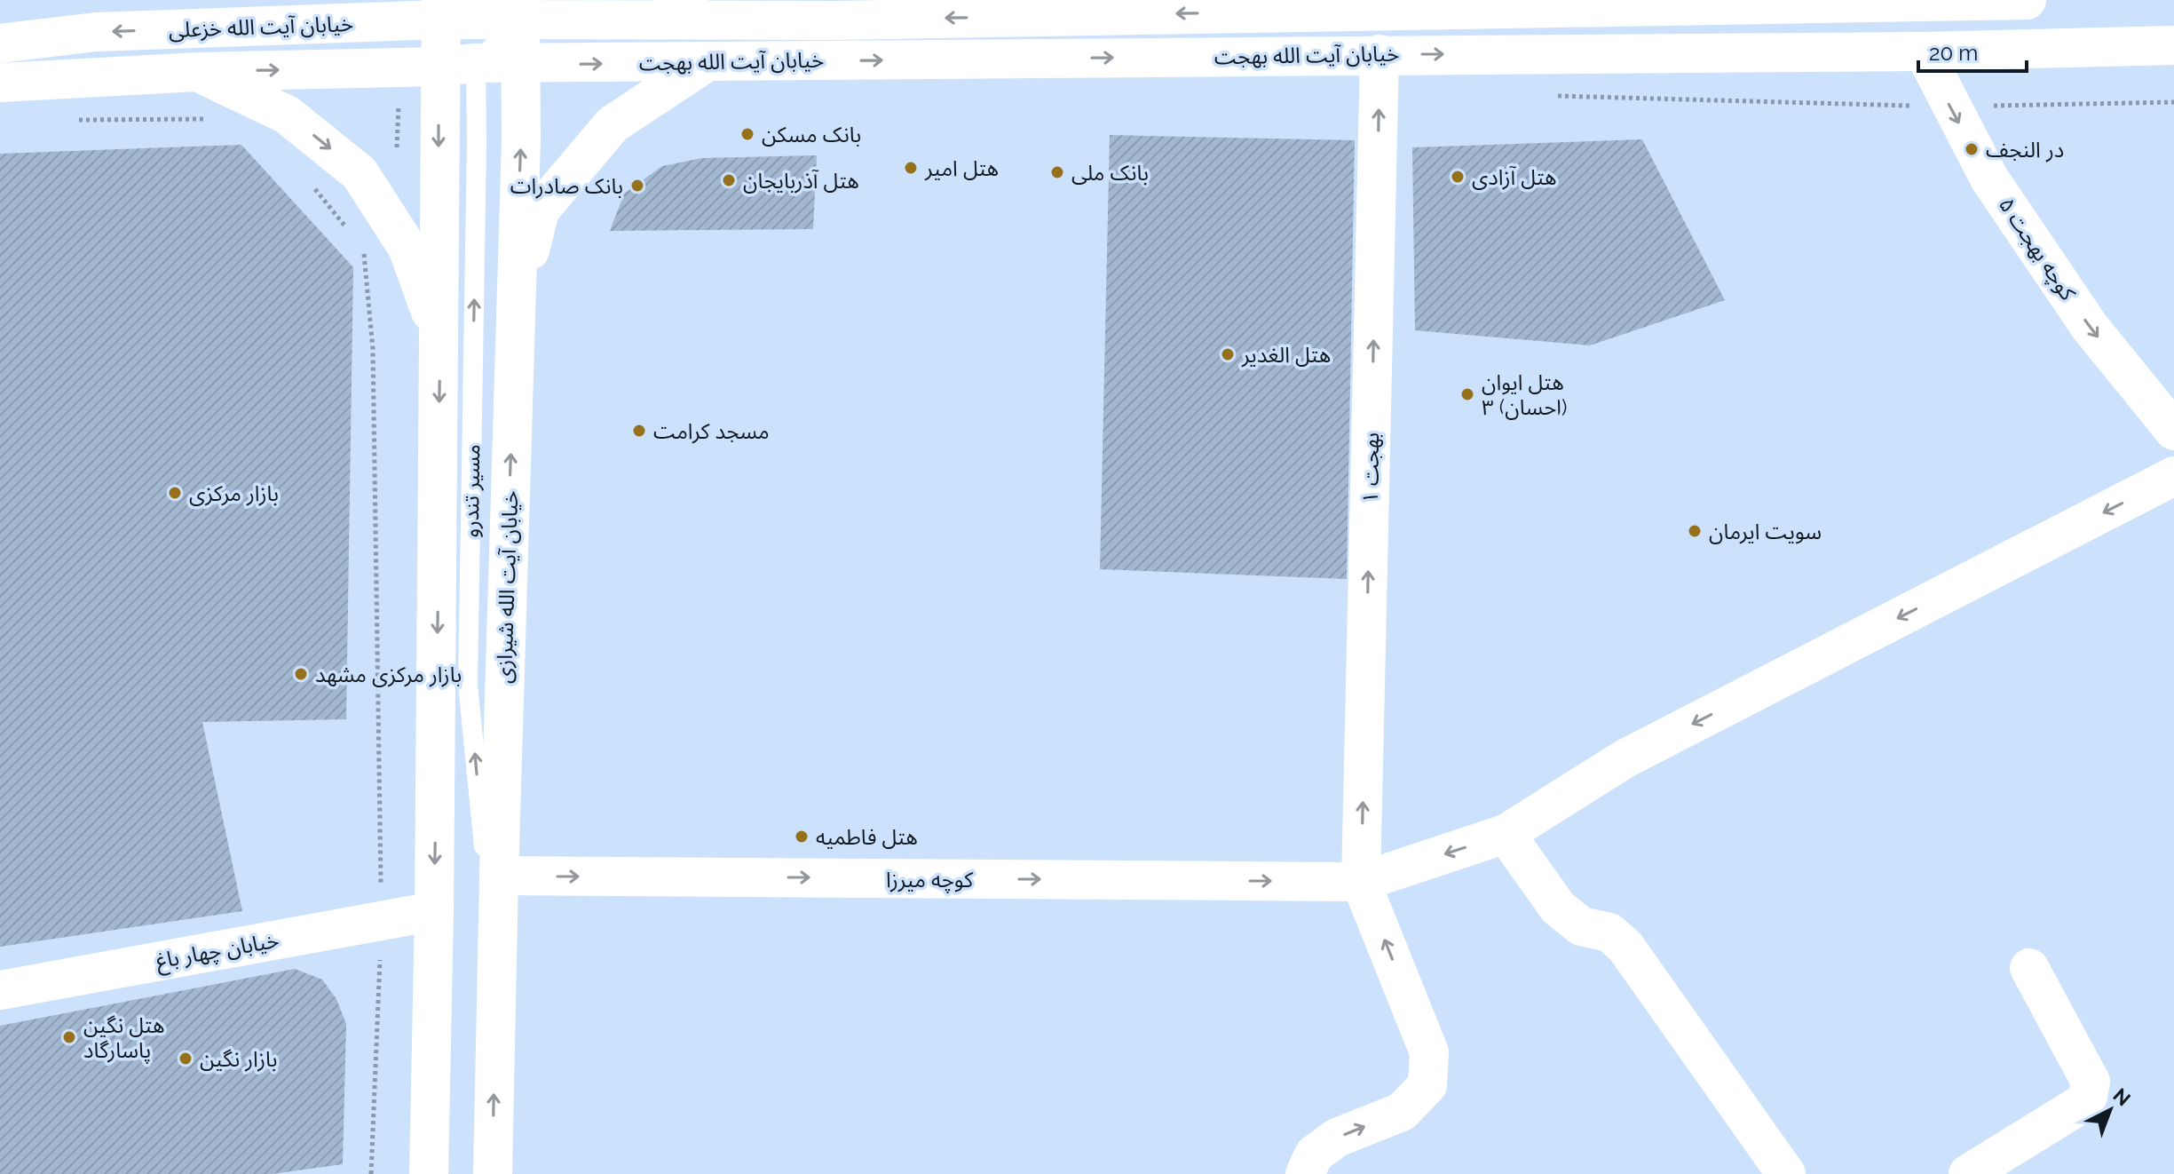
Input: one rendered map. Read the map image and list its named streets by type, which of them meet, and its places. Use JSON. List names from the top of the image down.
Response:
{
  "streets": {
    "main road": [
      "خیابان آیت الله خزعلی",
      "خیابان آیت الله بهجت",
      "کوچه بهجت ۵",
      "بهجت ۱",
      "خیابان آیت الله شیرازی",
      "کوچه میرزا",
      "خیابان چهار باغ"
    ],
    "lane": ["مسیر تندرو"]
  },
  "crossings": [
    ["خیابان آیت الله خزعلی", "خیابان آیت الله بهجت"],
    ["خیابان آیت الله خزعلی", "مسیر تندرو"],
    ["خیابان آیت الله خزعلی", "خیابان آیت الله شیرازی"],
    ["خیابان آیت الله بهجت", "کوچه بهجت ۵"],
    ["خیابان آیت الله بهجت", "بهجت ۱"],
    ["خیابان آیت الله بهجت", "مسیر تندرو"],
    ["خیابان آیت الله بهجت", "خیابان آیت الله شیرازی"],
    ["بهجت ۱", "کوچه میرزا"],
    ["مسیر تندرو", "خیابان آیت الله شیرازی"],
    ["خیابان آیت الله شیرازی", "کوچه میرزا"]
  ],
  "one_way": ["کوچه بهجت ۵", "بهجت ۱", "مسیر تندرو"],
  "places": [
    "بانک مسکن",
    "در النجف",
    "هتل امیر",
    "بانک ملی",
    "هتل آزادی",
    "هتل آذربایجان",
    "بانک صادرات",
    "هتل الغدیر",
    "هتل ایوان ۳ (احسان)",
    "مسجد کرامت",
    "بازار مرکزی",
    "سویت ایرمان",
    "بازار مرکزی مشهد",
    "هتل فاطمیه",
    "هتل نگین پاسارگاد",
    "بازار نگین"
  ],
  "scale_bar": "20 m",
  "north": "top right"
}
